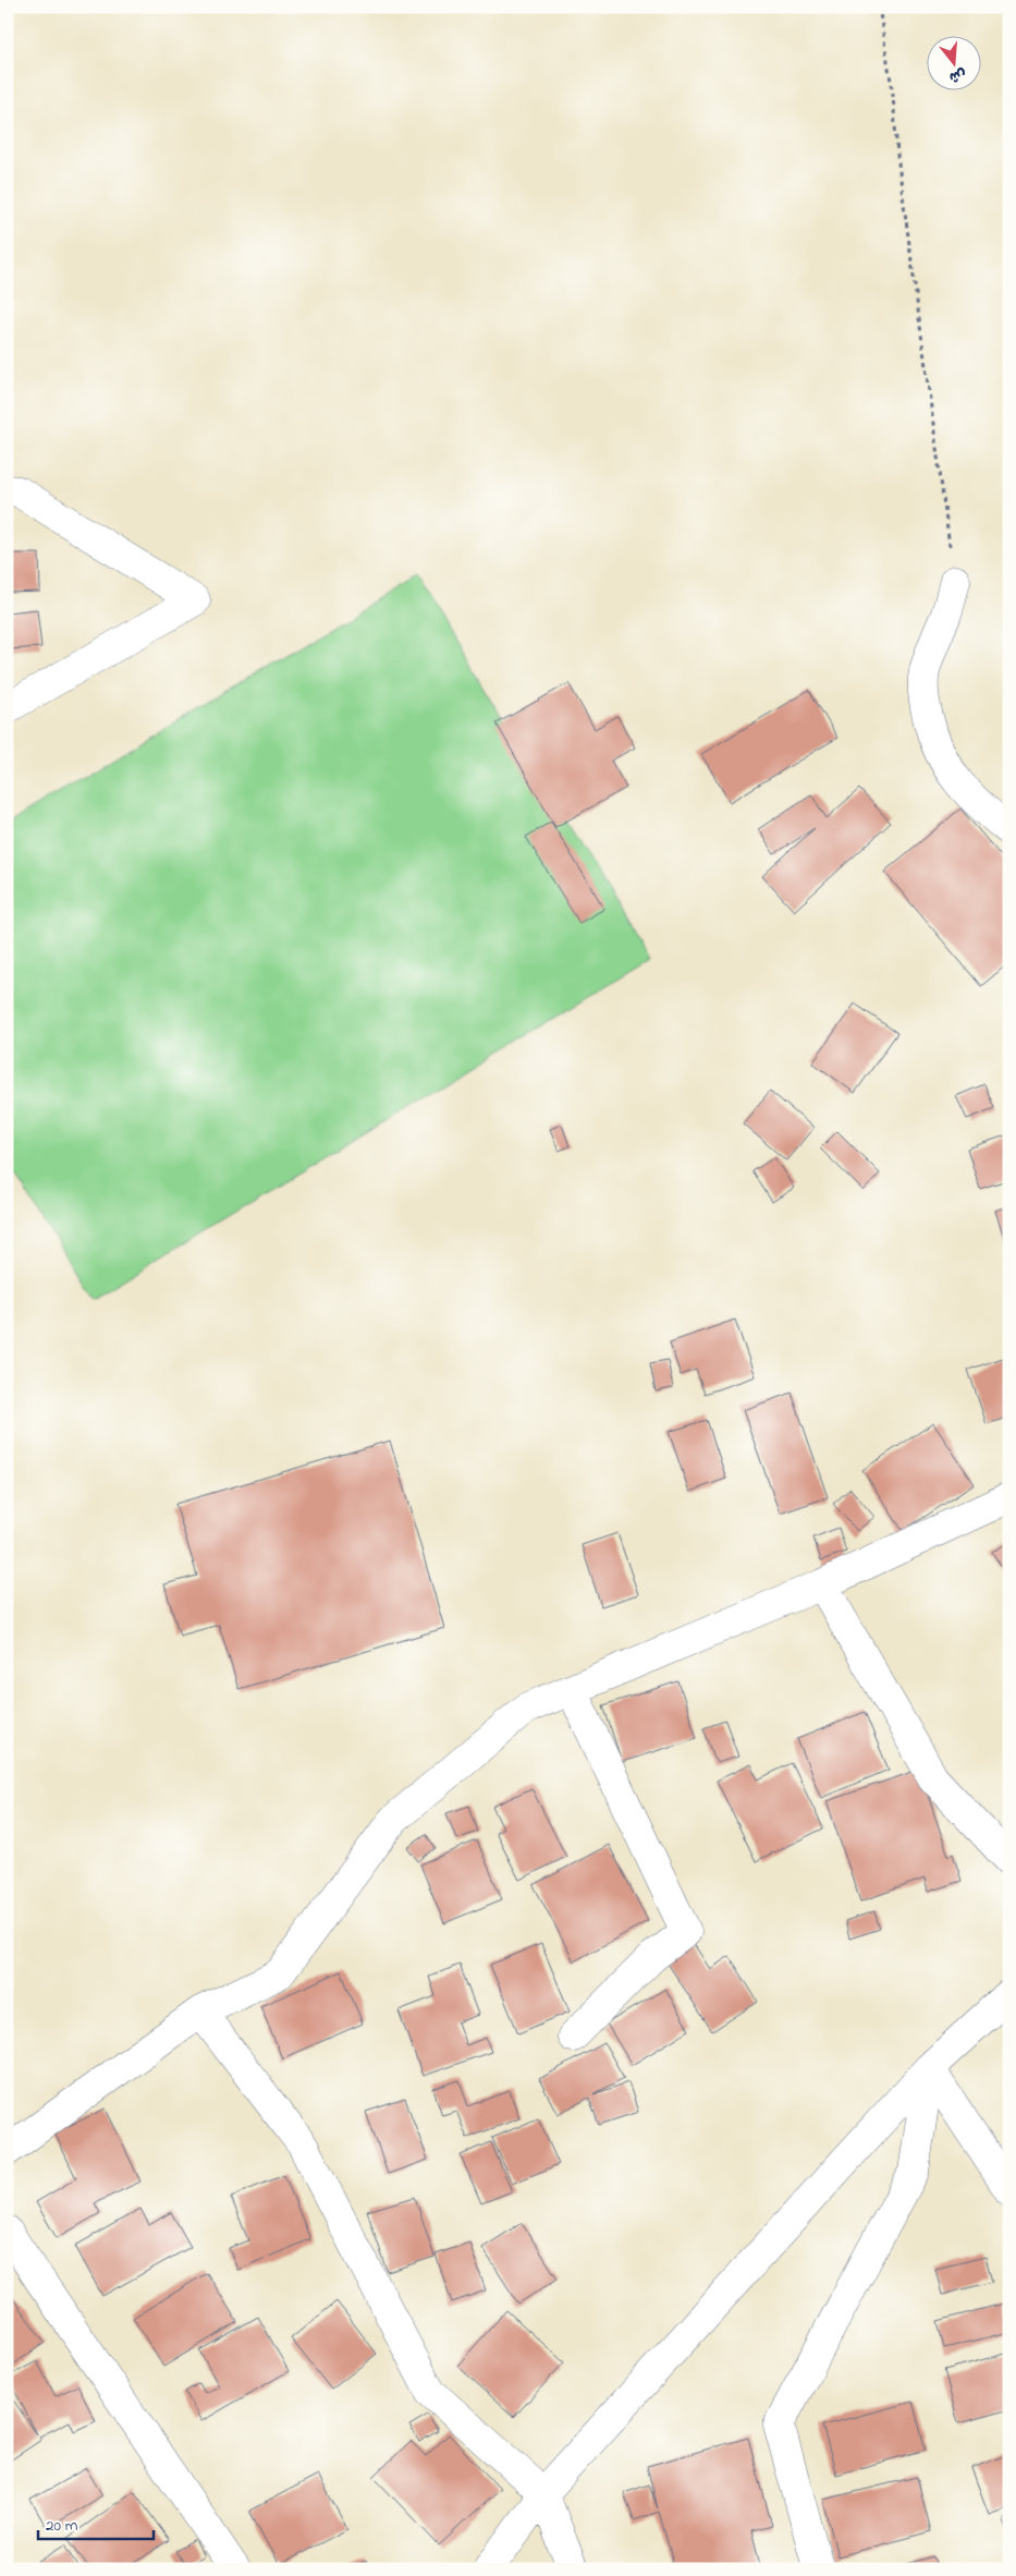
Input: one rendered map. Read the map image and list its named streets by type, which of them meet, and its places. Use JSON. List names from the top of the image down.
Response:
{
  "scale_bar": "20 m",
  "north": "bottom"
}
